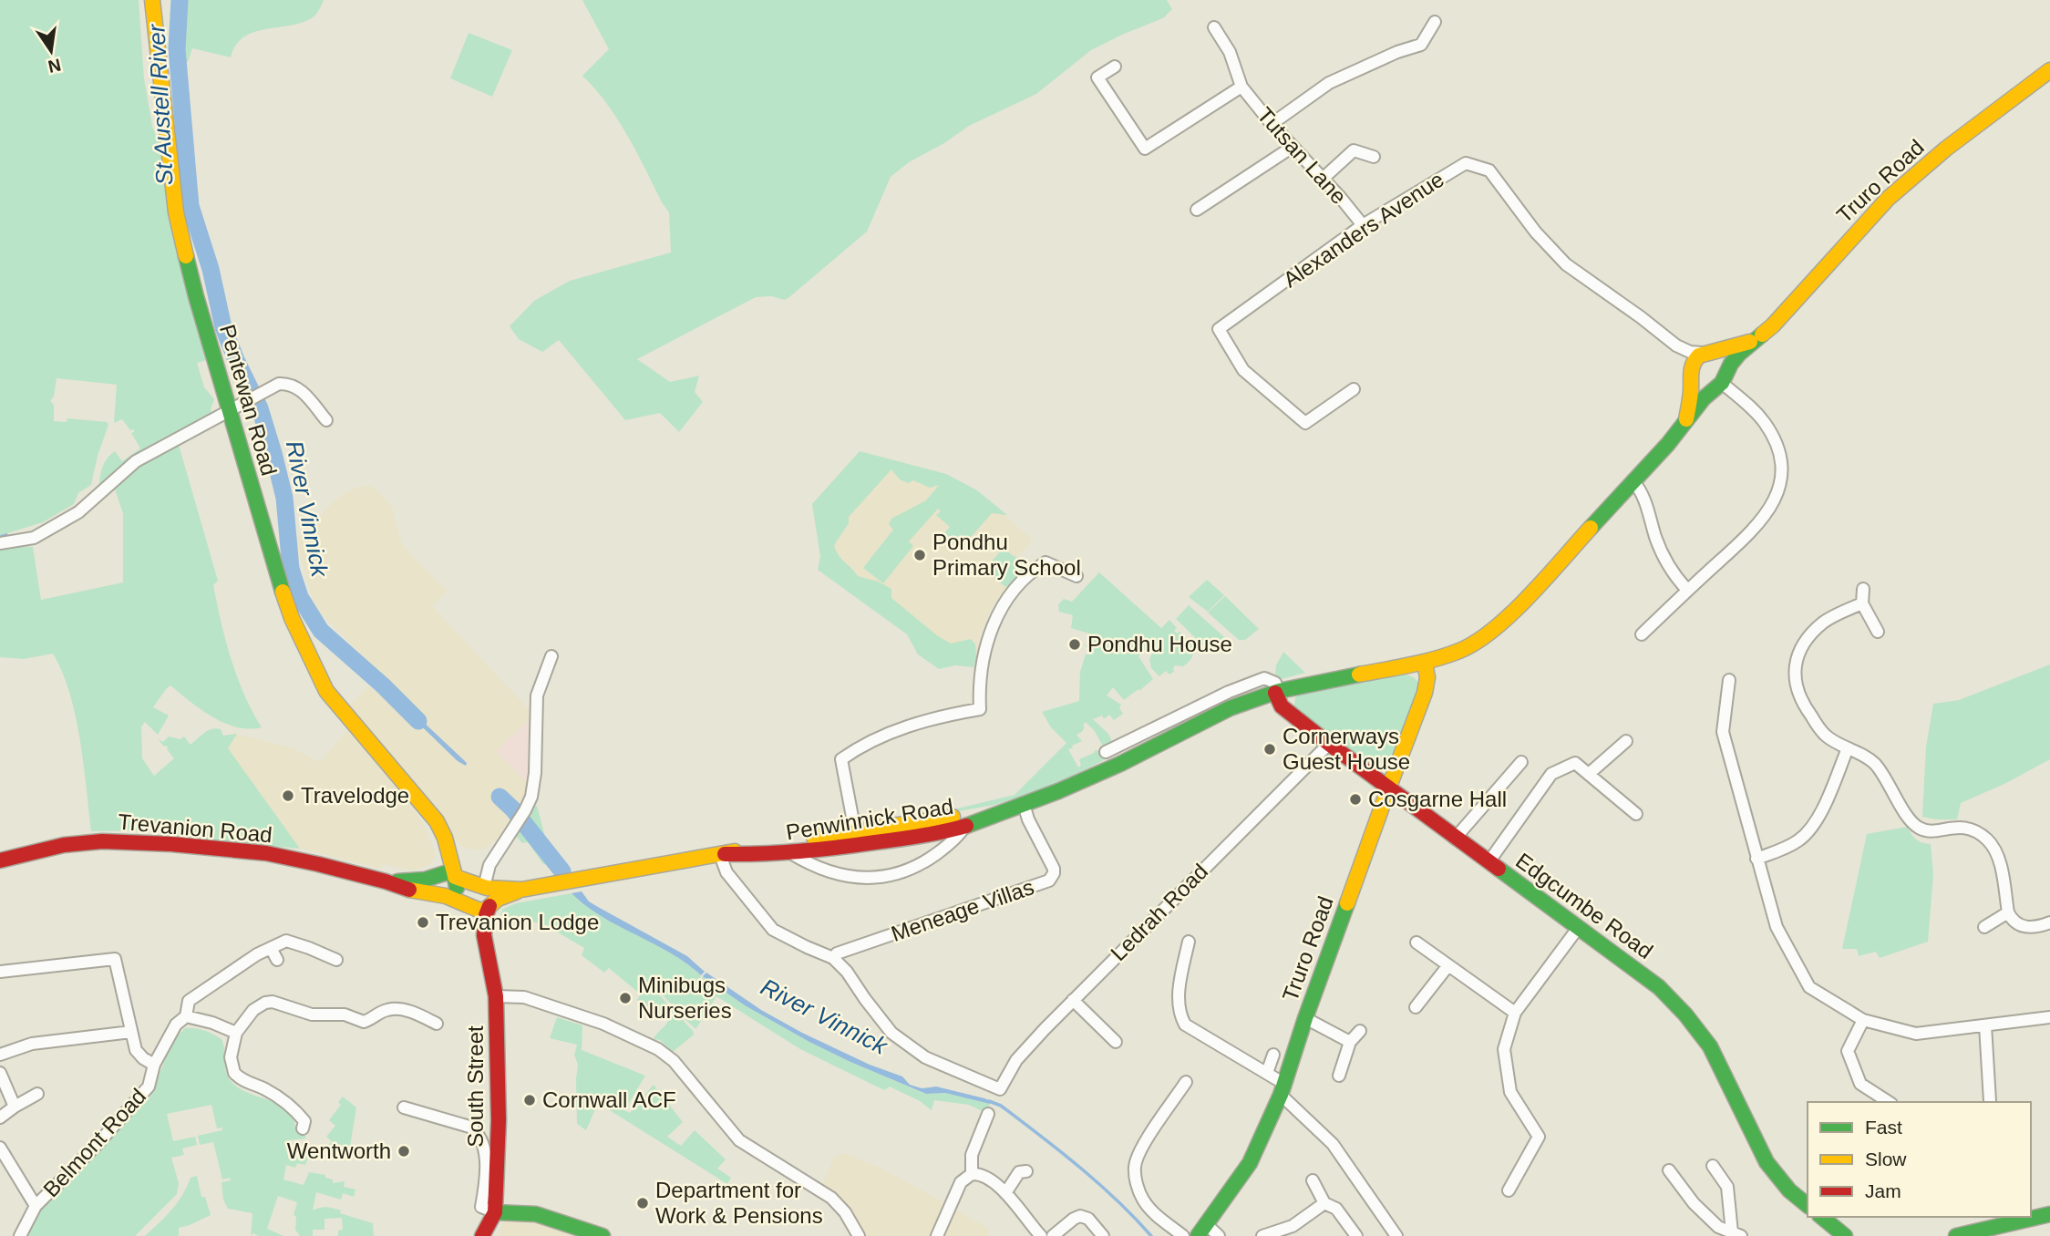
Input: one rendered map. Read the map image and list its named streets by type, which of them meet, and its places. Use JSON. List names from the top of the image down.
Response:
{
  "streets": {
    "main road": [
      "Truro Road",
      "Pentewan Road",
      "Penwinnick Road",
      "Trevanion Road",
      "Edgcumbe Road",
      "South Street"
    ],
    "street": [
      "Tutsan Lane",
      "Alexanders Avenue",
      "Meneage Villas",
      "Ledrah Road",
      "Belmont Road"
    ]
  },
  "crossings": [
    ["Tutsan Lane", "Alexanders Avenue"],
    ["Truro Road", "Alexanders Avenue"],
    ["Truro Road", "Penwinnick Road"],
    ["Truro Road", "Edgcumbe Road"],
    ["Penwinnick Road", "Edgcumbe Road"],
    ["Penwinnick Road", "Meneage Villas"],
    ["Edgcumbe Road", "Ledrah Road"],
    ["Meneage Villas", "Ledrah Road"]
  ],
  "water": ["St Austell River", "River Vinnick"],
  "places": [
    "Pondhu Primary School",
    "Pondhu House",
    "Cornerways Guest House",
    "Travelodge",
    "Cosgarne Hall",
    "Trevanion Lodge",
    "Minibugs Nurseries",
    "Cornwall ACF",
    "Wentworth",
    "Department for Work & Pensions"
  ],
  "legend": ["Fast", "Slow", "Jam"],
  "north": "bottom"
}
